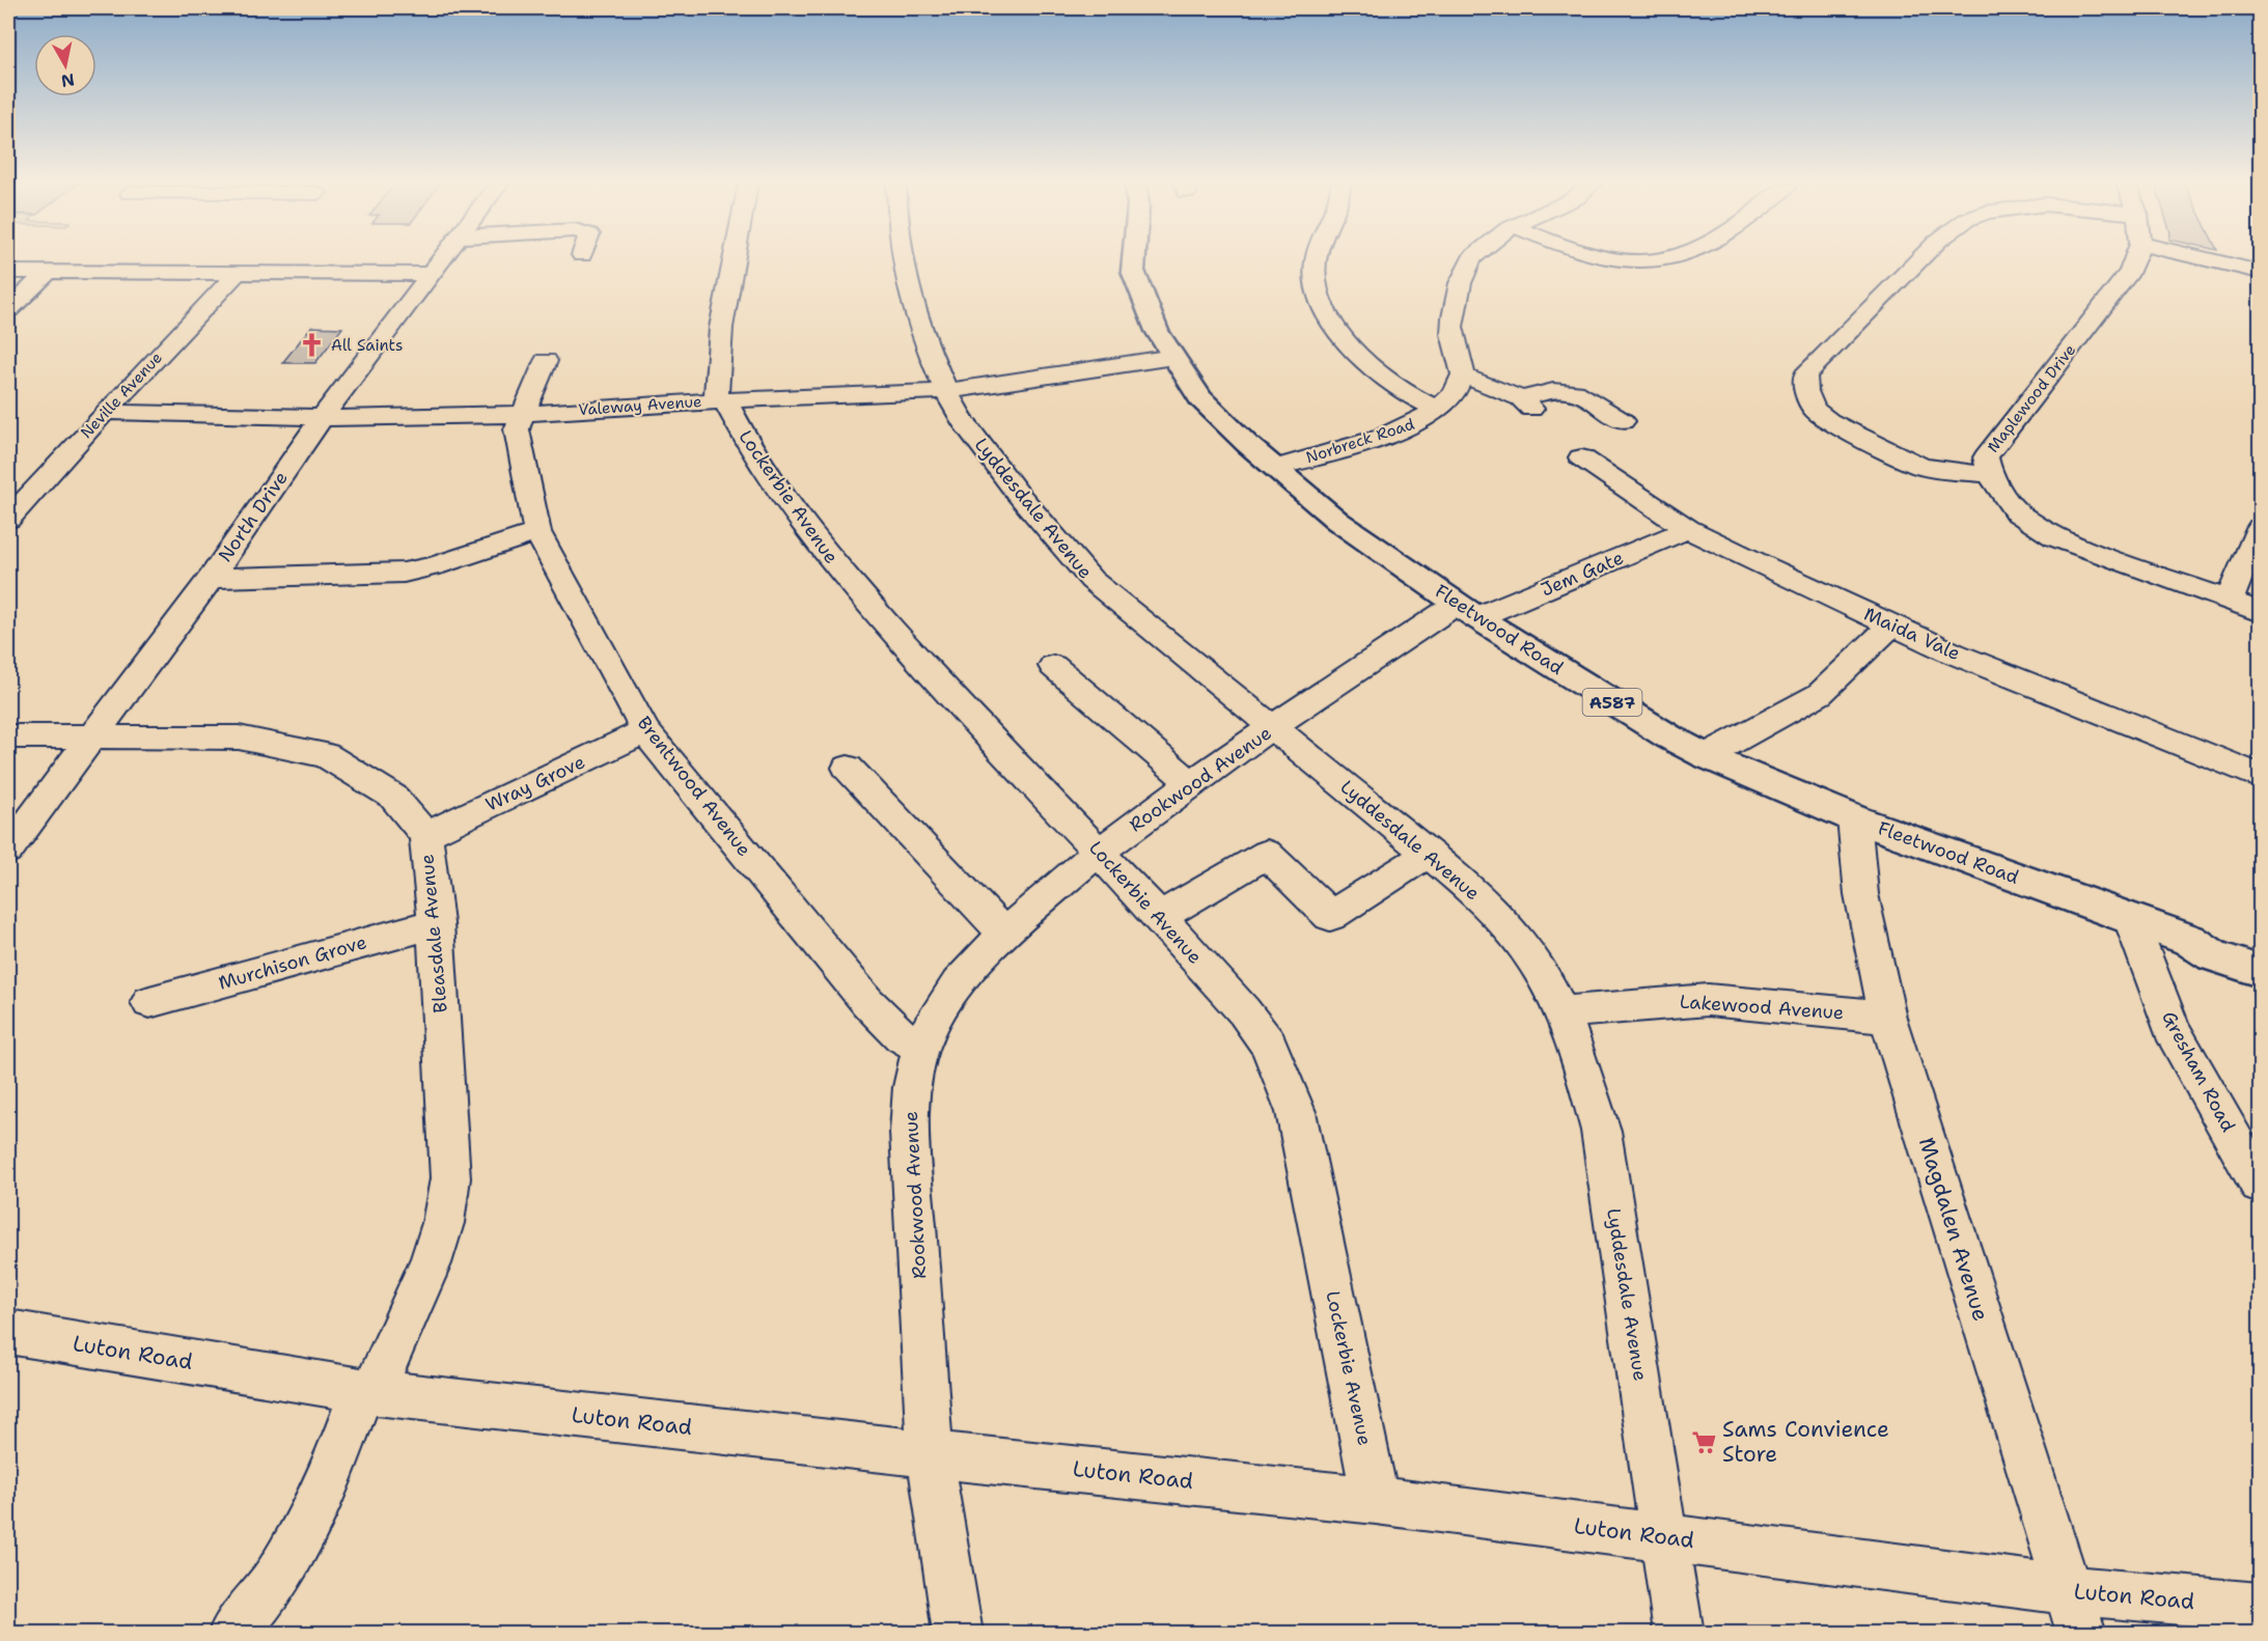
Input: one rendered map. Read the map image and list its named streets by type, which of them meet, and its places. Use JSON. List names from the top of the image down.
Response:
{
  "streets": {
    "main road": ["Fleetwood Road", "A587"],
    "street": [
      "Neville Avenue",
      "Maplewood Drive",
      "Valeway Avenue",
      "Norbreck Road",
      "Lockerbie Avenue",
      "Lyddesdale Avenue",
      "North Drive",
      "Jem Gate",
      "Maida Vale",
      "Rookwood Avenue",
      "Wray Grove",
      "Brentwood Avenue",
      "Bleasdale Avenue",
      "Murchison Grove",
      "Lakewood Avenue",
      "Gresham Road",
      "Magdalen Avenue",
      "Luton Road"
    ]
  },
  "crossings": [
    ["Neville Avenue", "Valeway Avenue"],
    ["Valeway Avenue", "Lockerbie Avenue"],
    ["Valeway Avenue", "Lyddesdale Avenue"],
    ["Valeway Avenue", "North Drive"],
    ["Valeway Avenue", "Fleetwood Road"],
    ["Valeway Avenue", "Brentwood Avenue"],
    ["Norbreck Road", "Fleetwood Road"],
    ["Lockerbie Avenue", "Rookwood Avenue"],
    ["Lockerbie Avenue", "Luton Road"],
    ["Lyddesdale Avenue", "Rookwood Avenue"],
    ["Lyddesdale Avenue", "Lakewood Avenue"],
    ["Lyddesdale Avenue", "Luton Road"],
    ["North Drive", "Bleasdale Avenue"],
    ["Jem Gate", "Fleetwood Road"],
    ["Jem Gate", "Maida Vale"],
    ["Jem Gate", "Rookwood Avenue"],
    ["Fleetwood Road", "Rookwood Avenue"],
    ["Fleetwood Road", "Gresham Road"],
    ["Fleetwood Road", "Magdalen Avenue"],
    ["Rookwood Avenue", "Brentwood Avenue"],
    ["Rookwood Avenue", "Luton Road"],
    ["Wray Grove", "Brentwood Avenue"],
    ["Wray Grove", "Bleasdale Avenue"],
    ["Bleasdale Avenue", "Murchison Grove"],
    ["Bleasdale Avenue", "Luton Road"],
    ["Lakewood Avenue", "Magdalen Avenue"],
    ["Magdalen Avenue", "Luton Road"]
  ],
  "places": {
    "church": ["All Saints"],
    "supermarket": ["Sams Convience Store"]
  },
  "north": "bottom"
}
